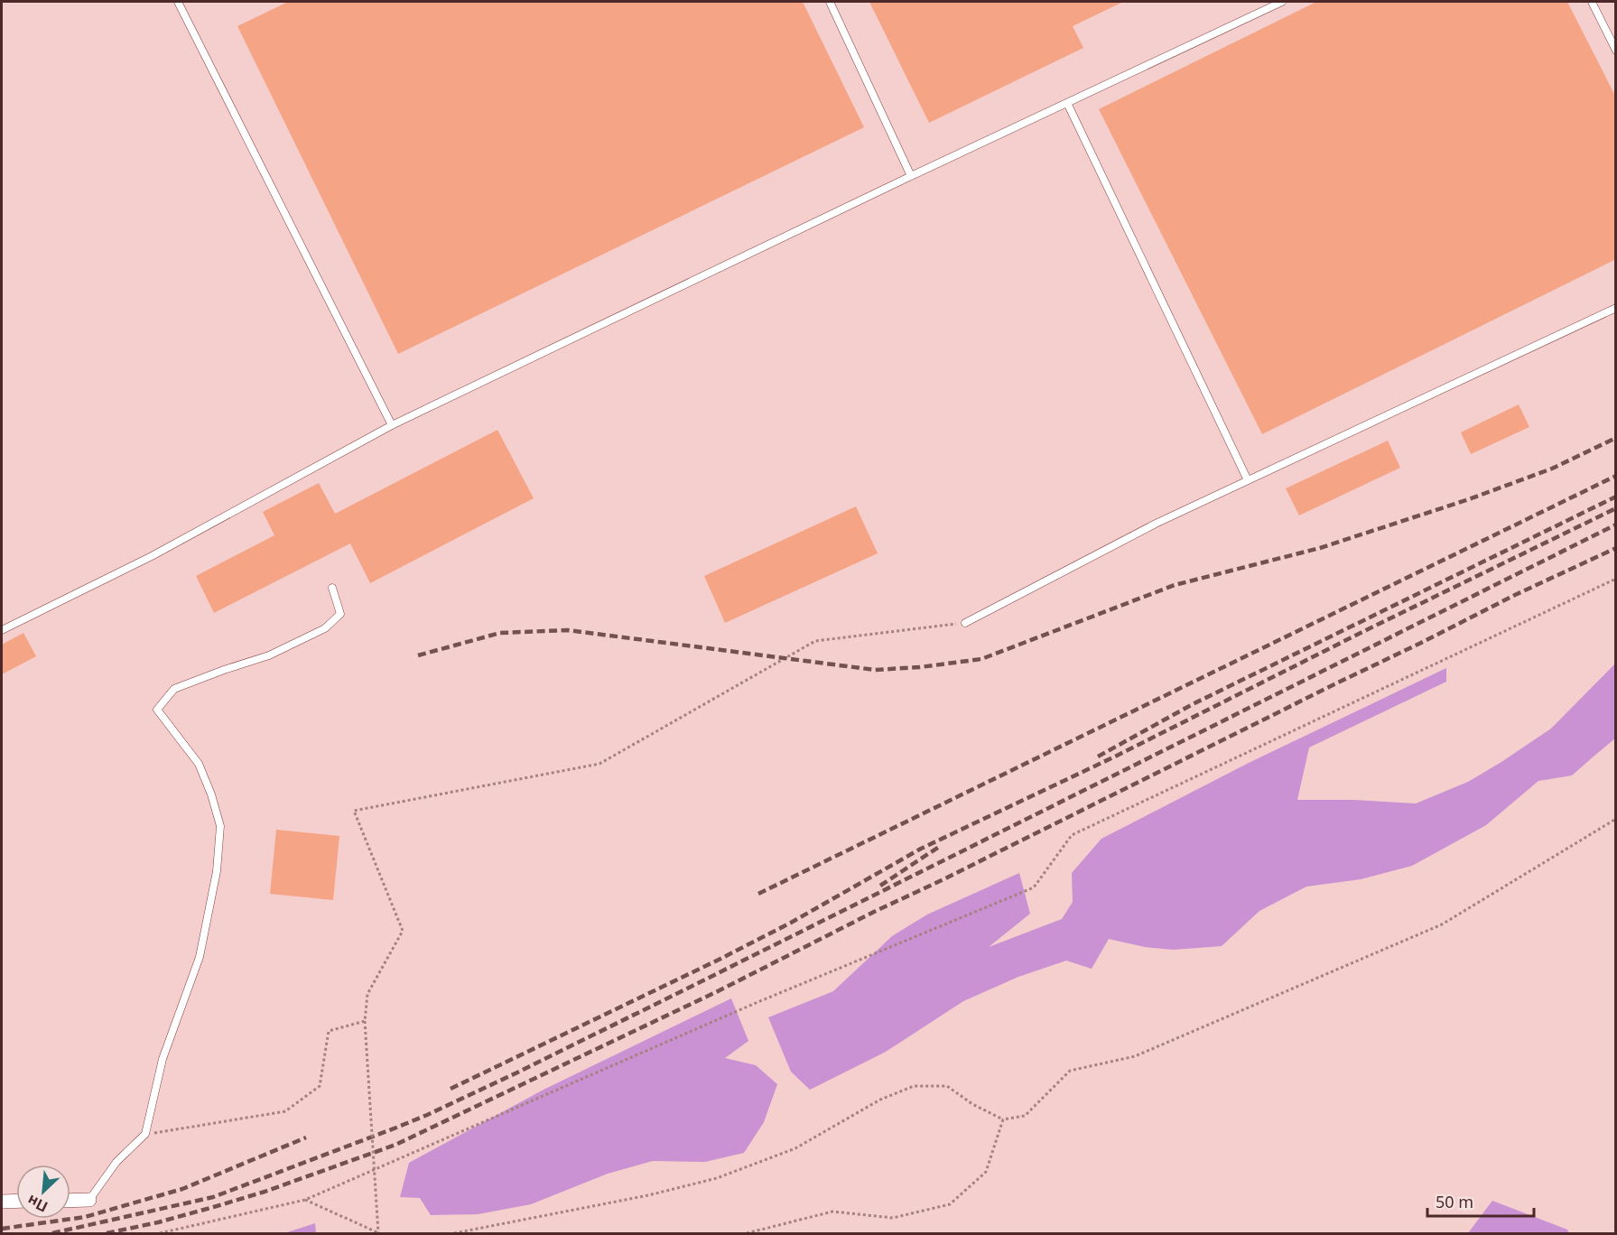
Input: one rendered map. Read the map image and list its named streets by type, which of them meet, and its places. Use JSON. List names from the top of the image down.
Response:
{
  "scale_bar": "50 m",
  "north": "bottom left"
}
